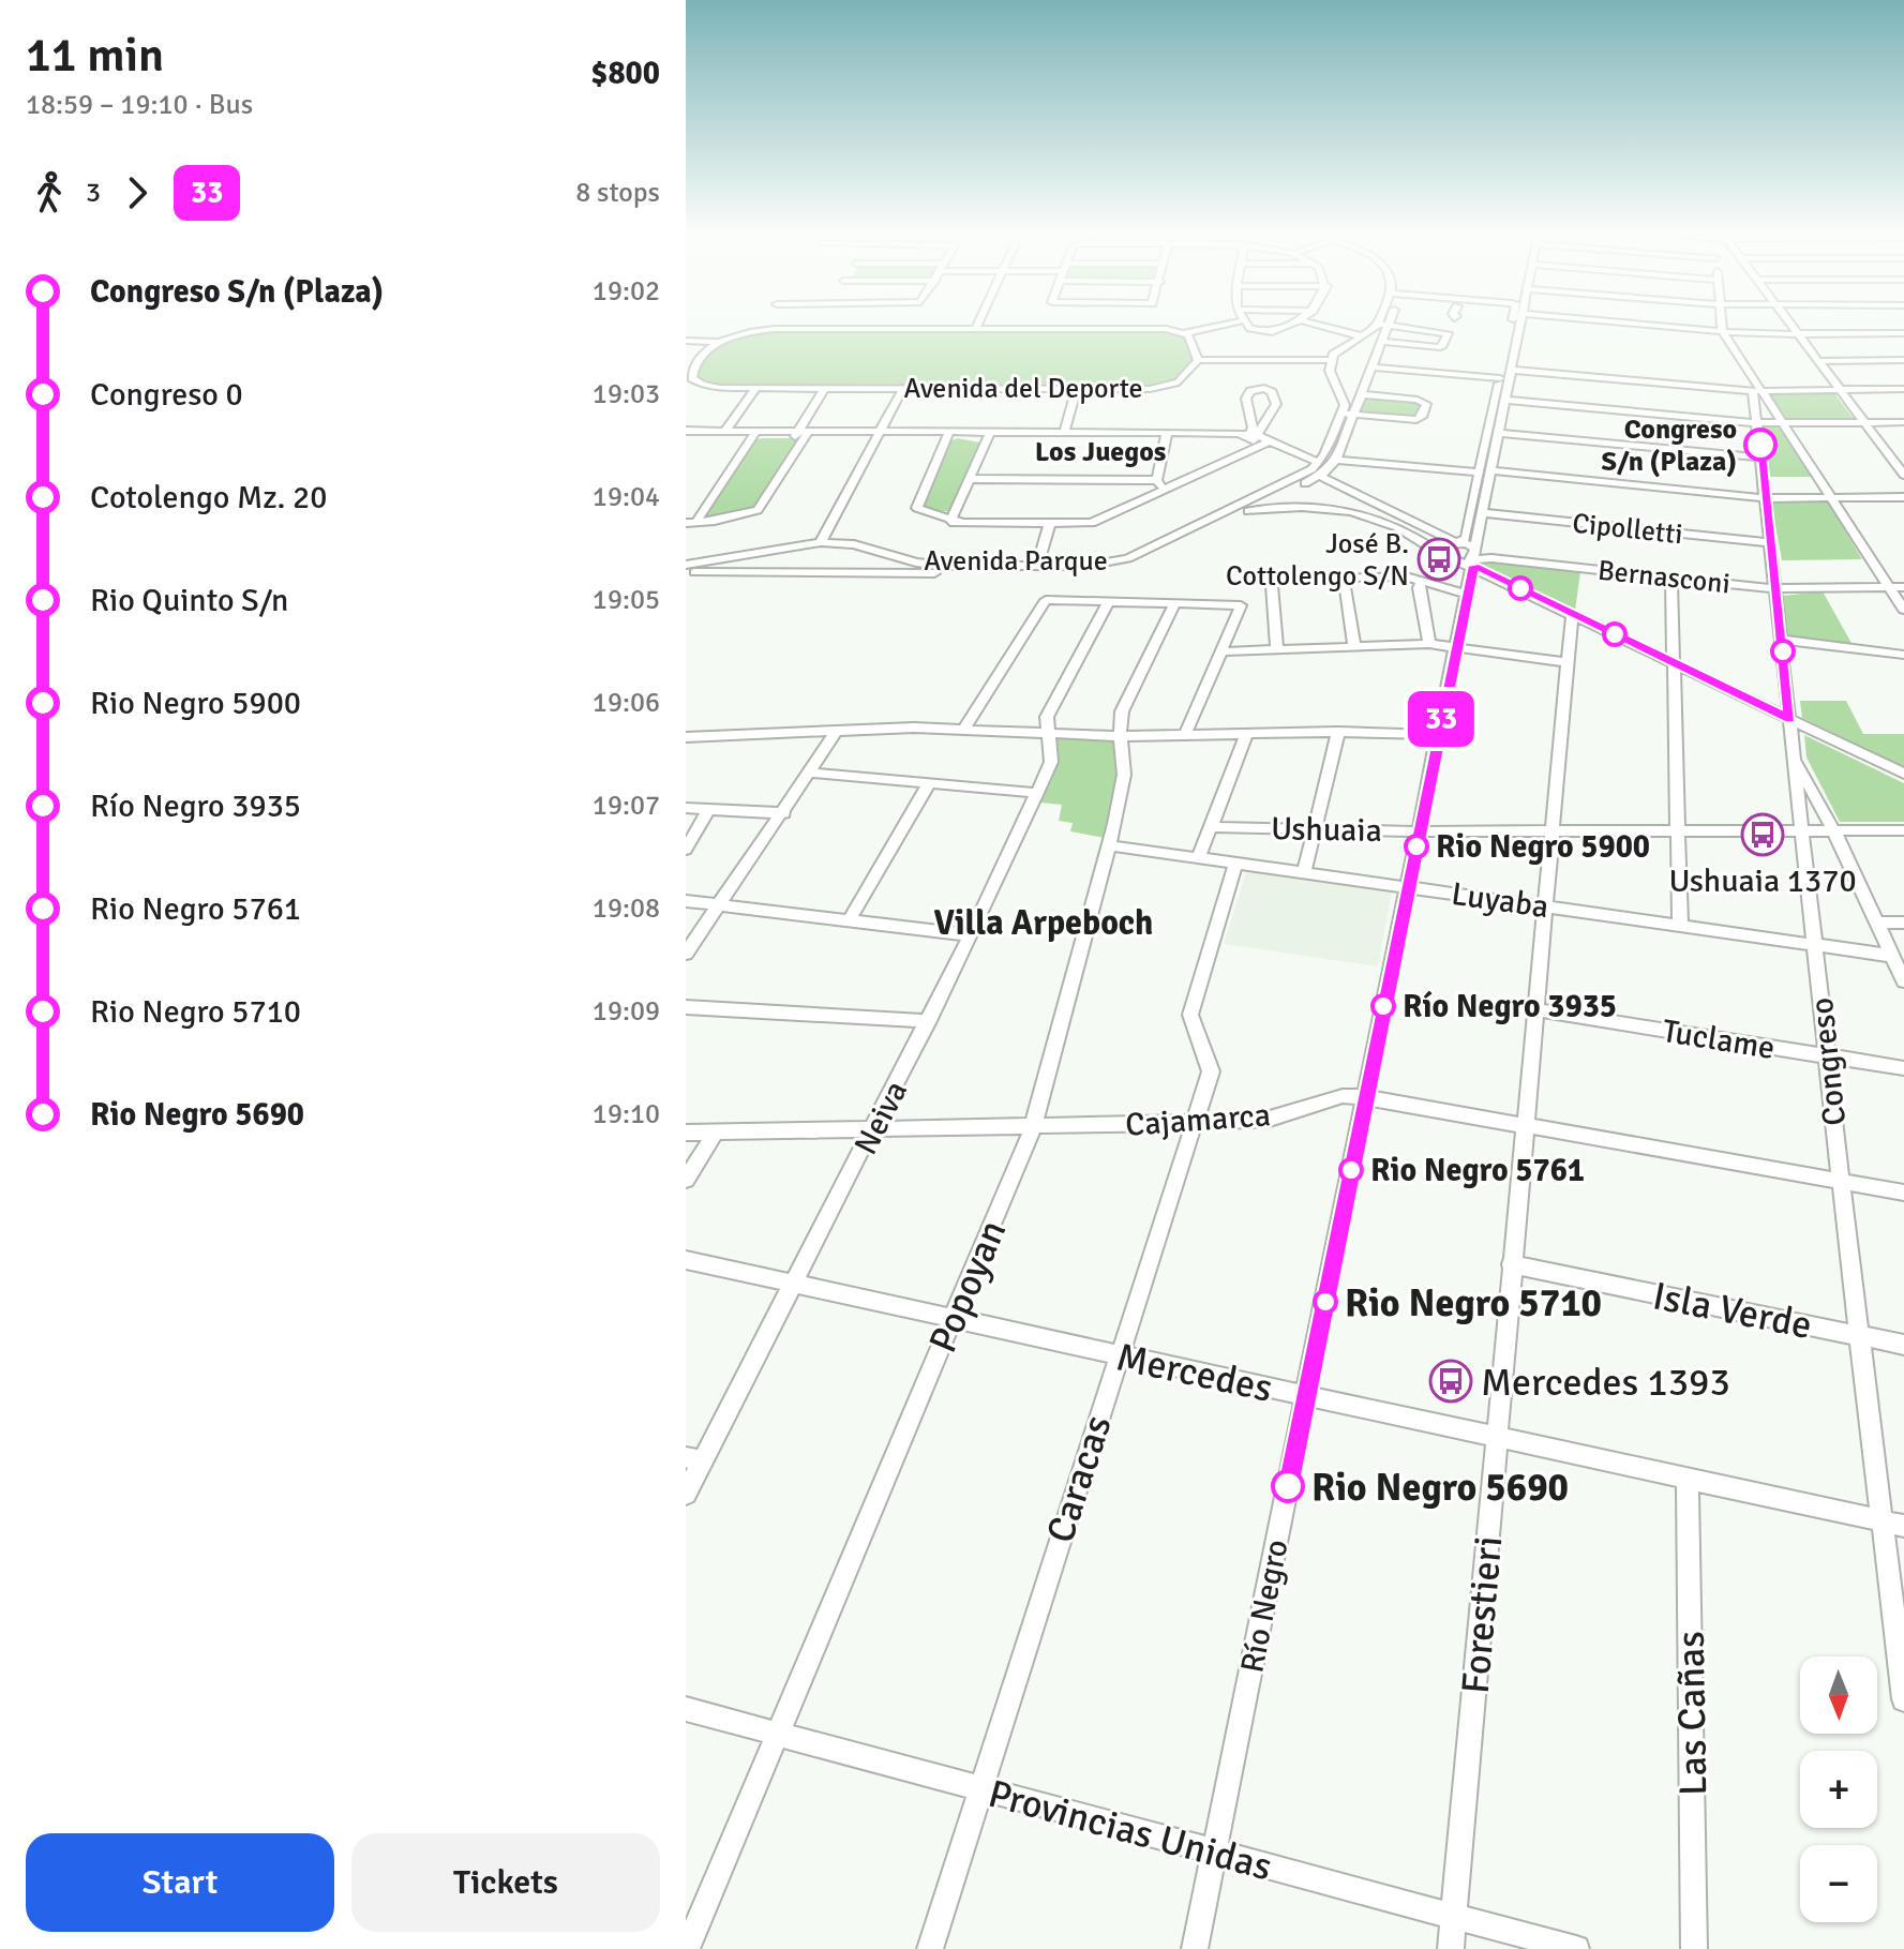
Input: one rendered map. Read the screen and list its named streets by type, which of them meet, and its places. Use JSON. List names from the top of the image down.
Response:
{
  "streets": {
    "street": [
      "Avenida del Deporte",
      "Cipolletti",
      "Avenida Parque",
      "Bernasconi",
      "Ushuaia",
      "Luyaba",
      "Tuclame",
      "Congreso",
      "Neiva",
      "Cajamarca",
      "Popoyan",
      "Isla Verde",
      "Mercedes",
      "Caracas",
      "Río Negro",
      "Forestieri",
      "Las Cañas",
      "Provincias Unidas"
    ]
  },
  "crossings": [
    ["Cipolletti", "Congreso"],
    ["Cipolletti", "Río Negro"],
    ["Bernasconi", "Congreso"],
    ["Bernasconi", "Río Negro"],
    ["Ushuaia", "Congreso"],
    ["Ushuaia", "Río Negro"],
    ["Ushuaia", "Forestieri"],
    ["Luyaba", "Congreso"],
    ["Luyaba", "Popoyan"],
    ["Luyaba", "Caracas"],
    ["Luyaba", "Río Negro"],
    ["Luyaba", "Forestieri"],
    ["Tuclame", "Congreso"],
    ["Tuclame", "Forestieri"],
    ["Congreso", "Cajamarca"],
    ["Congreso", "Isla Verde"],
    ["Congreso", "Mercedes"],
    ["Neiva", "Cajamarca"],
    ["Neiva", "Mercedes"],
    ["Cajamarca", "Popoyan"],
    ["Cajamarca", "Caracas"],
    ["Cajamarca", "Río Negro"],
    ["Cajamarca", "Forestieri"],
    ["Popoyan", "Mercedes"],
    ["Popoyan", "Provincias Unidas"],
    ["Isla Verde", "Forestieri"],
    ["Mercedes", "Caracas"],
    ["Mercedes", "Río Negro"],
    ["Mercedes", "Forestieri"],
    ["Mercedes", "Las Cañas"],
    ["Caracas", "Provincias Unidas"],
    ["Río Negro", "Provincias Unidas"],
    ["Forestieri", "Provincias Unidas"]
  ],
  "districts": ["Los Juegos", "Villa Arpeboch"],
  "places": {
    "other": [
      "Congreso S/n (Plaza)",
      "Rio Negro 5900",
      "Río Negro 3935",
      "Rio Negro 5761",
      "Rio Negro 5710",
      "Rio Negro 5690"
    ],
    "bus stop": ["José B. Cottolengo S/N", "Ushuaia 1370", "Mercedes 1393"]
  },
  "lines": ["bus line 33"],
  "north": "bottom",
  "page": {
    "heading": ["11 min", "18:59 – 19:10 · Bus", "$800"],
    "on_map": "33",
    "legs": ["3", "33", "8 stops"],
    "list": [
      {
        "name": "Congreso S/n (Plaza)",
        "value": "19:02"
      },
      {
        "name": "Congreso 0",
        "value": "19:03"
      },
      {
        "name": "Cotolengo Mz. 20",
        "value": "19:04"
      },
      {
        "name": "Rio Quinto S/n",
        "value": "19:05"
      },
      {
        "name": "Rio Negro 5900",
        "value": "19:06"
      },
      {
        "name": "Río Negro 3935",
        "value": "19:07"
      },
      {
        "name": "Rio Negro 5761",
        "value": "19:08"
      },
      {
        "name": "Rio Negro 5710",
        "value": "19:09"
      },
      {
        "name": "Rio Negro 5690",
        "value": "19:10"
      }
    ],
    "map_buttons": ["+", "−"],
    "buttons": ["Start", "Tickets"]
  }
}
